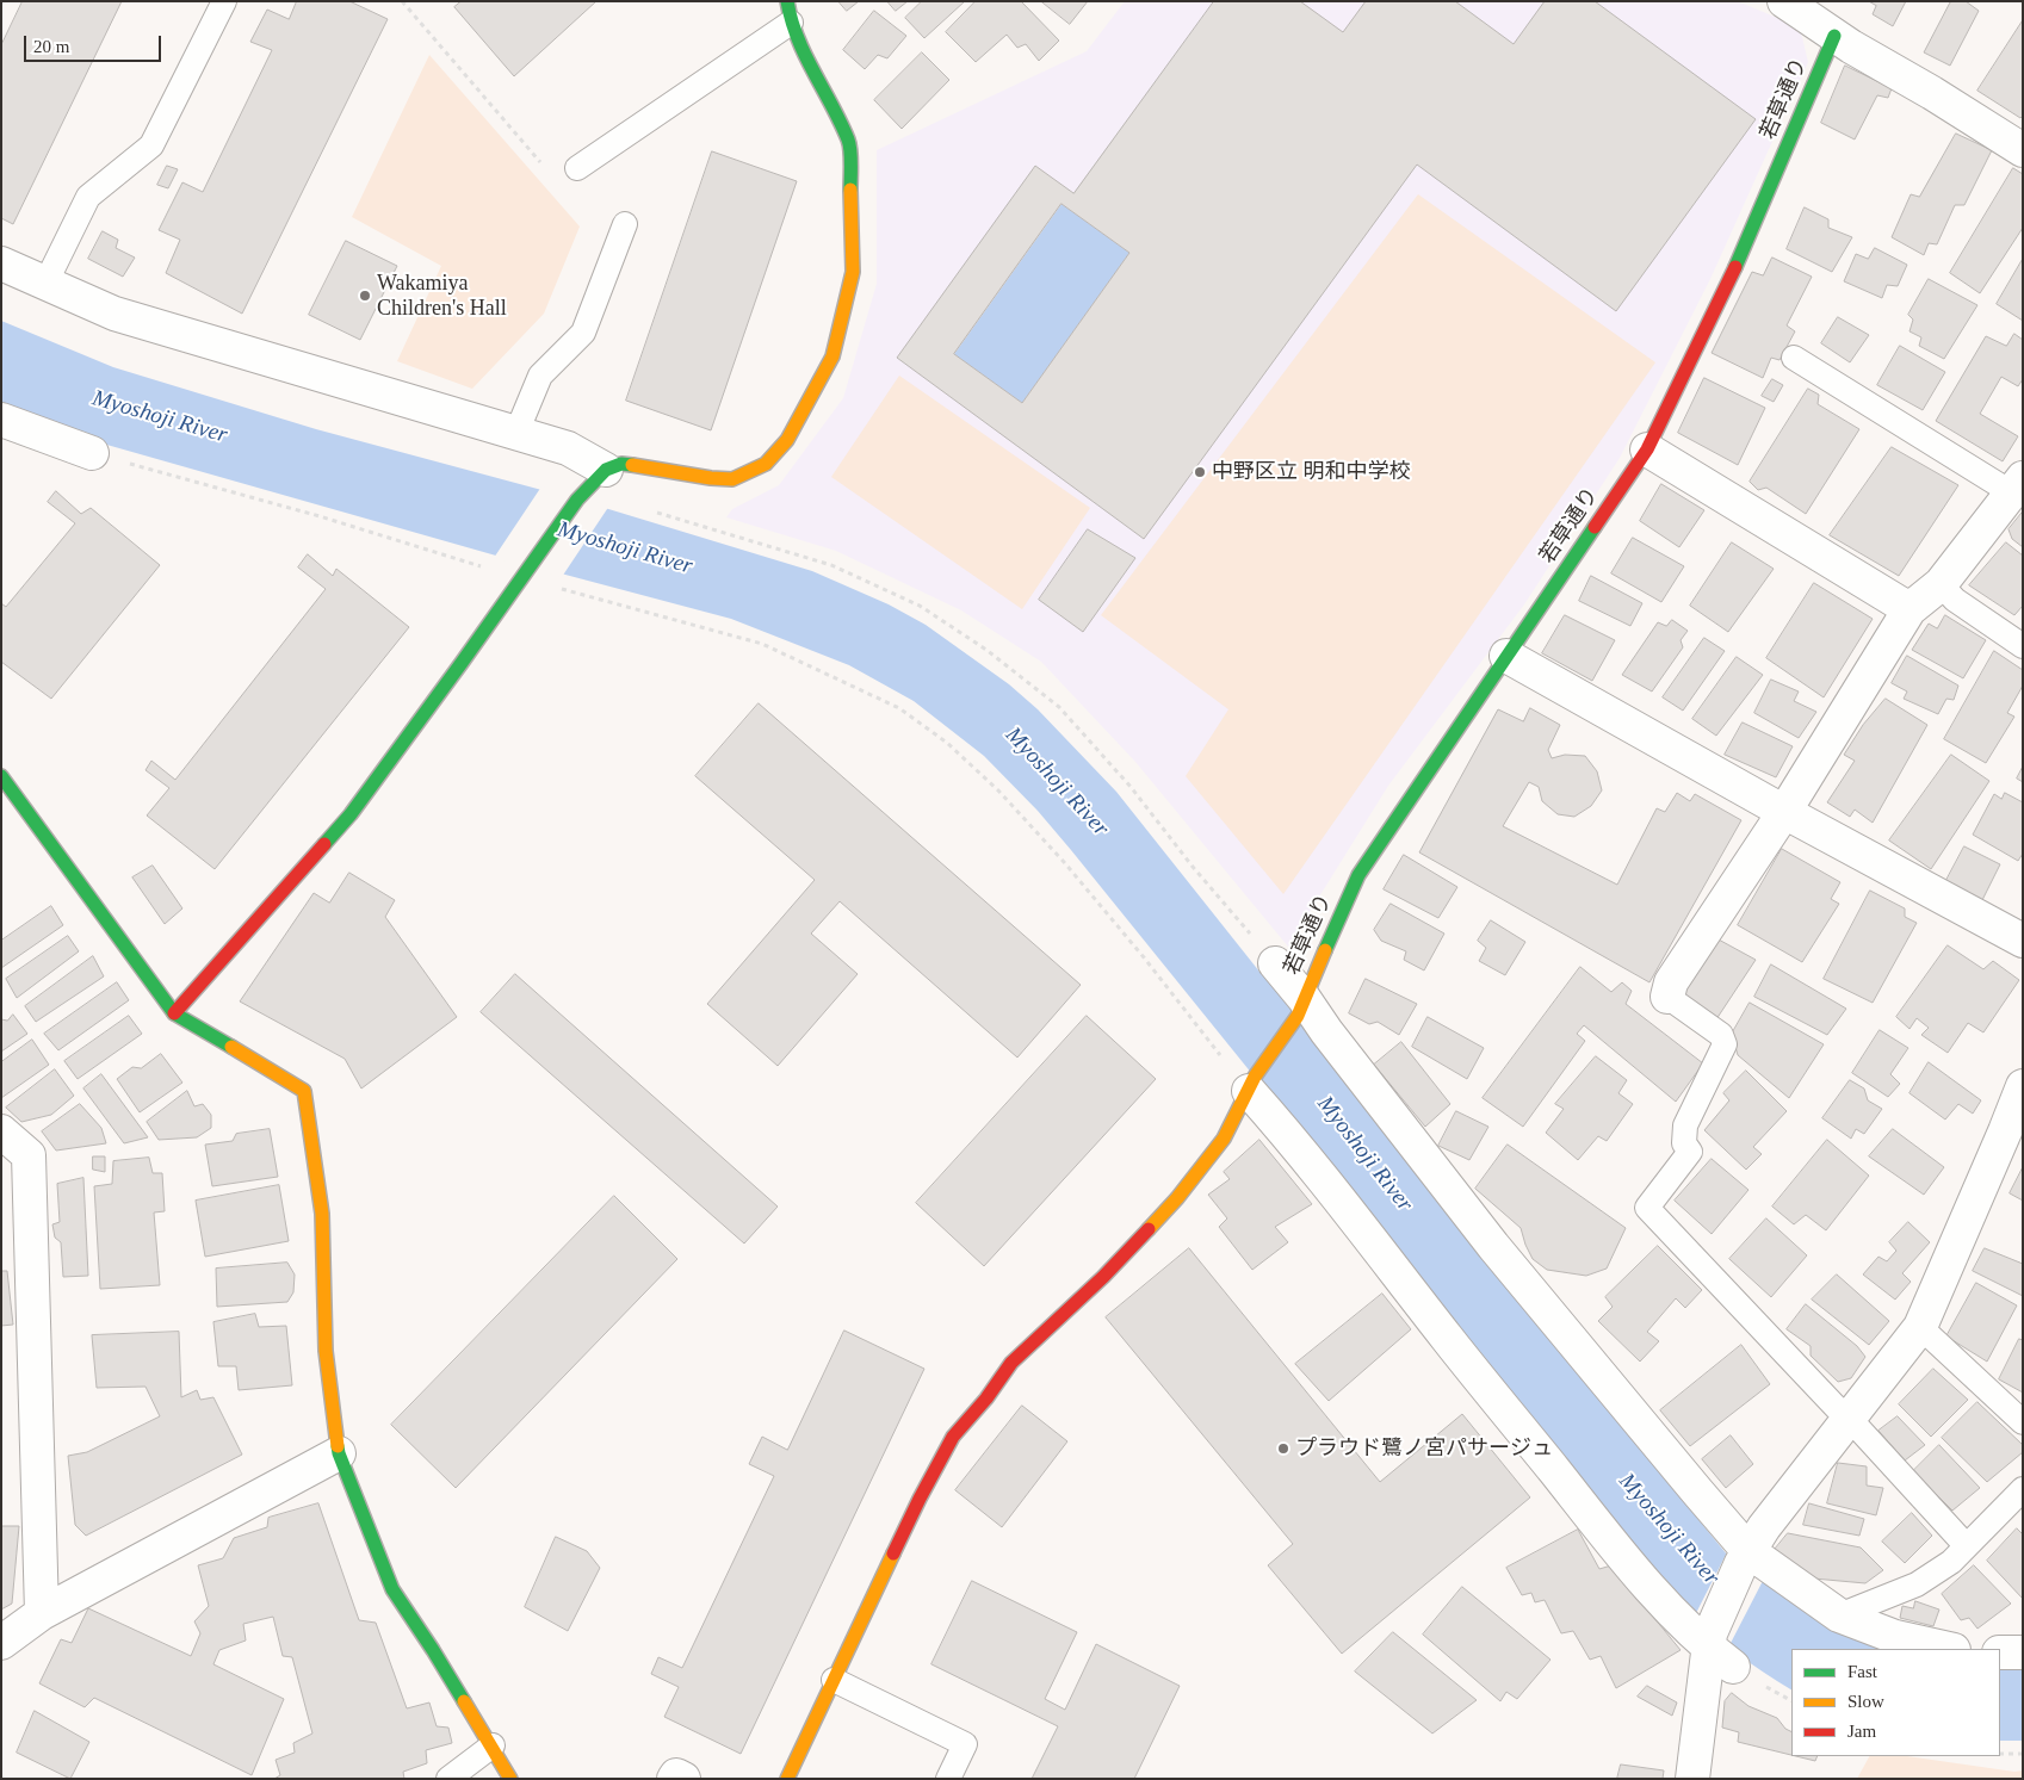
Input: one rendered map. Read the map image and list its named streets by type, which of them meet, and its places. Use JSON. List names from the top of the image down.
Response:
{
  "streets": {
    "street": ["若草通り"]
  },
  "water": ["Myoshoji River"],
  "places": ["Wakamiya Children's Hall", "中野区立 明和中学校", "プラウド鷺ノ宮パサージュ"],
  "legend": ["Fast", "Slow", "Jam"],
  "scale_bar": "20 m"
}
